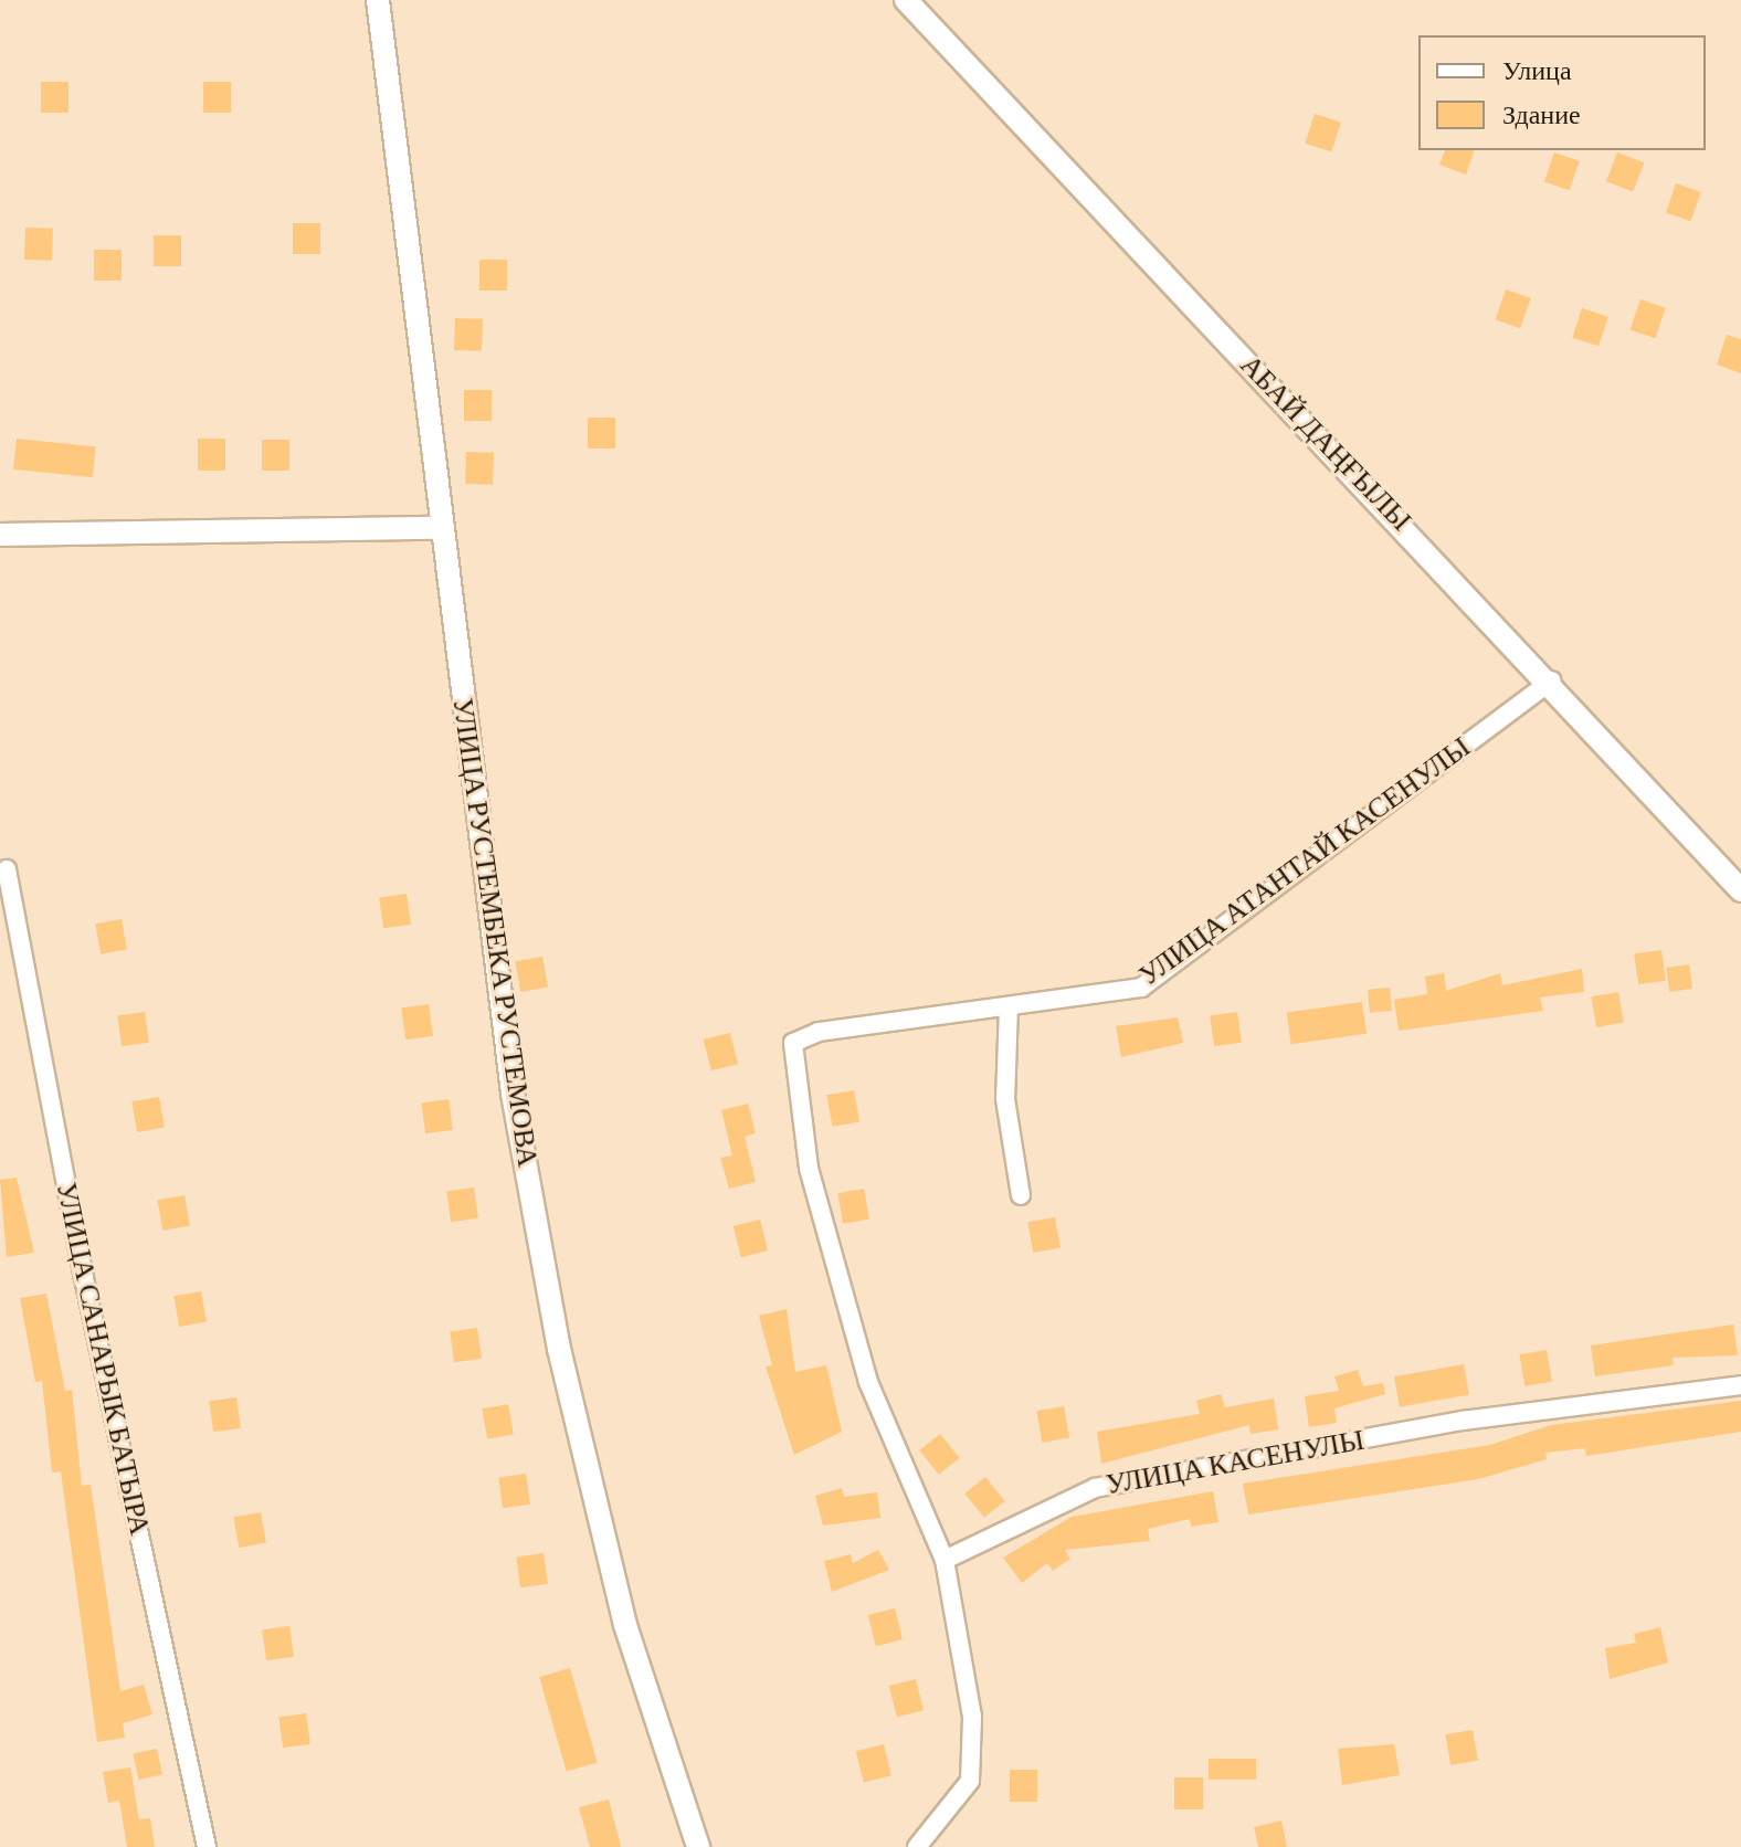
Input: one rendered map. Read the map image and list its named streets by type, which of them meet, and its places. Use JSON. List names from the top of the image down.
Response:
{
  "streets": {
    "street": [
      "АБАЙ ДАҢҒЫЛЫ",
      "УЛИЦА АТАНТАЙ КАСЕНУЛЫ",
      "УЛИЦА РУСТЕМБЕКА РУСТЕМОВА",
      "УЛИЦА САНАРЫК БАТЫРА",
      "УЛИЦА КАСЕНУЛЫ"
    ]
  },
  "crossings": [
    ["АБАЙ ДАҢҒЫЛЫ", "УЛИЦА АТАНТАЙ КАСЕНУЛЫ"],
    ["УЛИЦА АТАНТАЙ КАСЕНУЛЫ", "УЛИЦА КАСЕНУЛЫ"]
  ],
  "legend": ["Улица", "Здание"]
}
